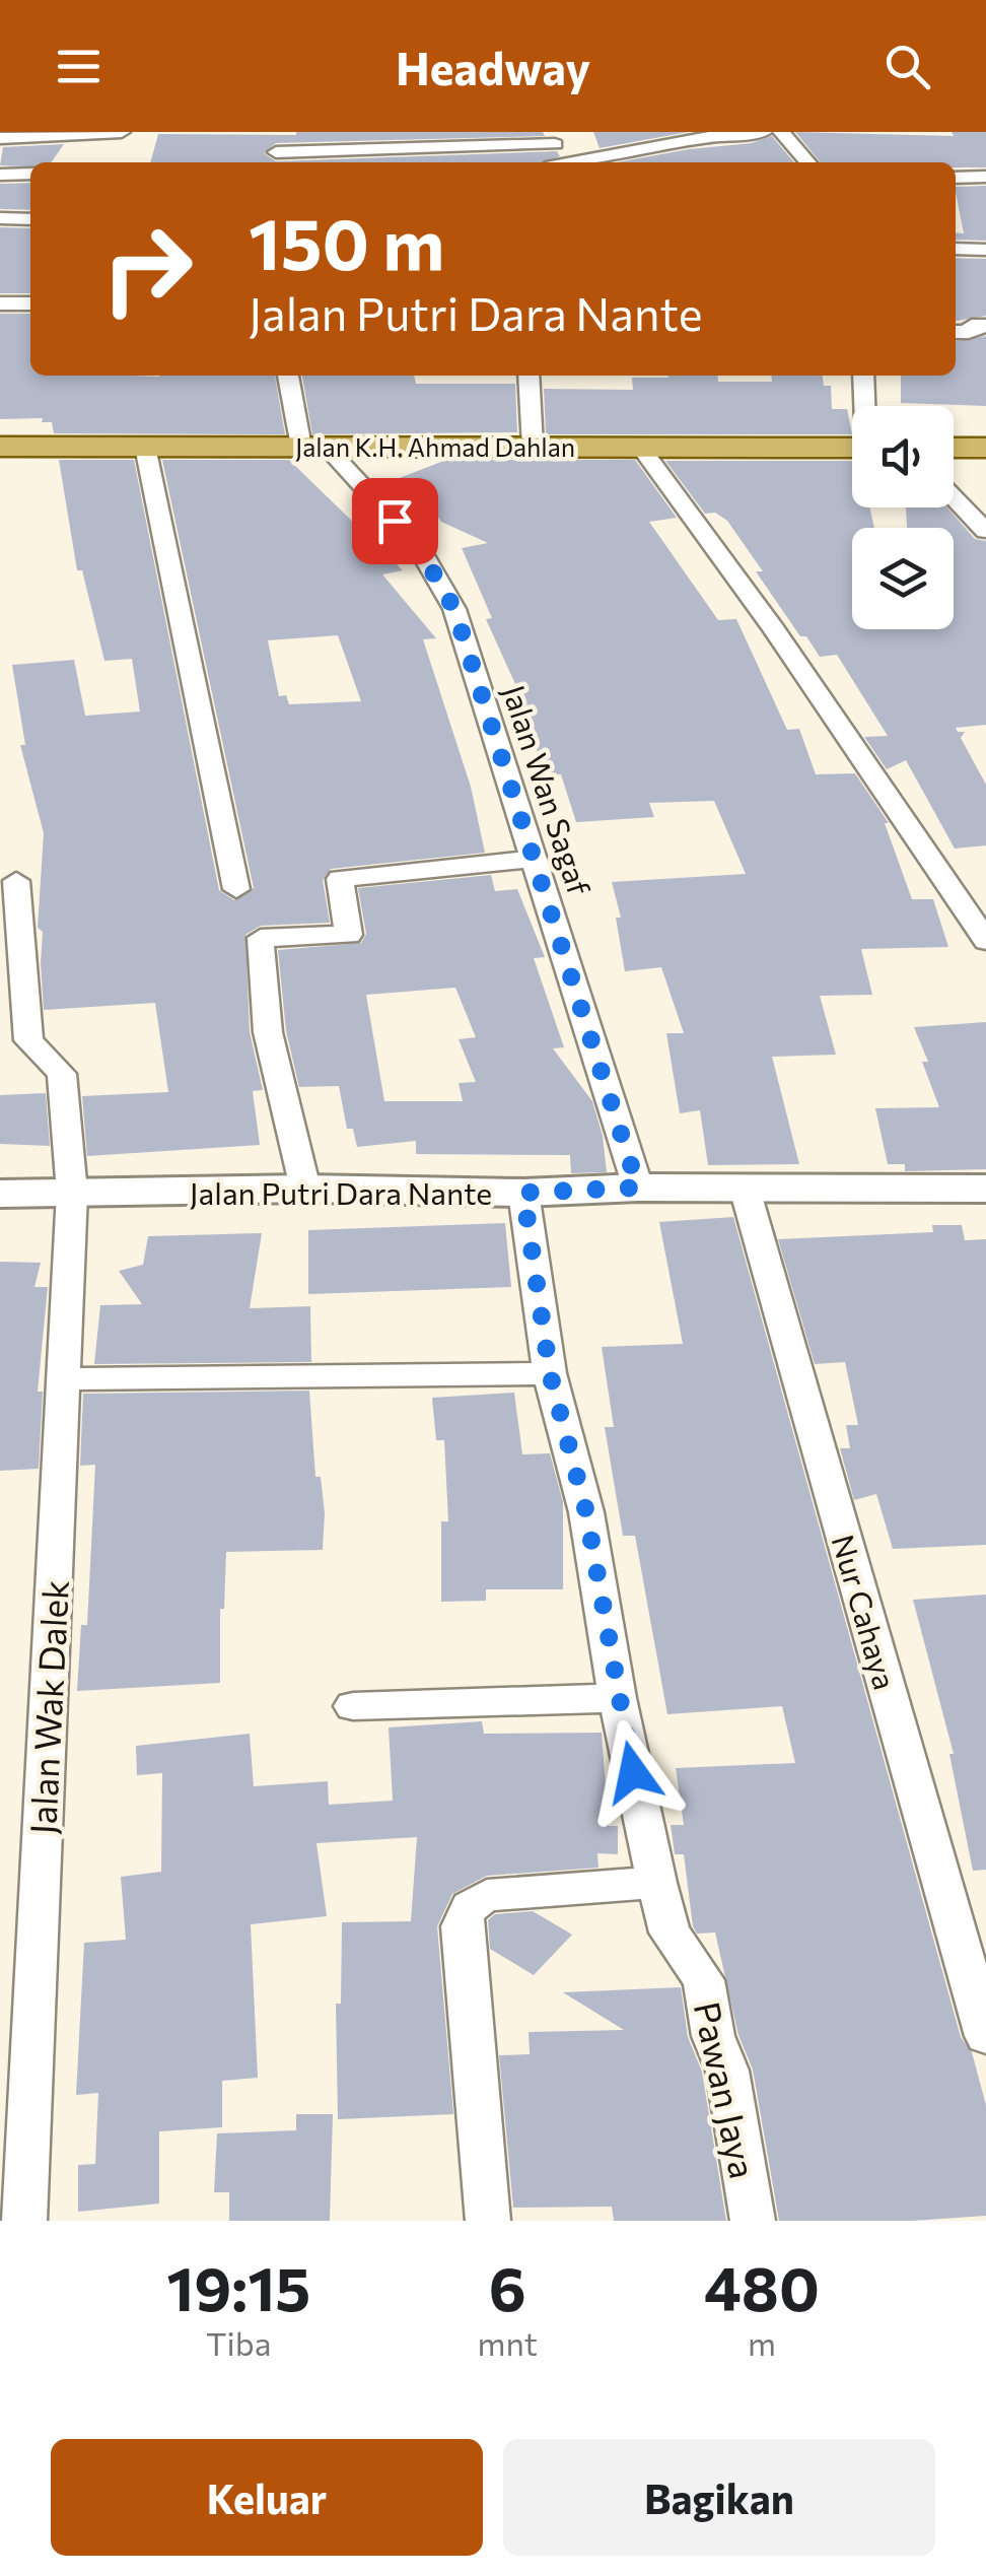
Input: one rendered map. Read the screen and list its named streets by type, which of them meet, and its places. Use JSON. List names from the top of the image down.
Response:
{
  "streets": {
    "main road": ["Jalan K.H. Ahmad Dahlan"],
    "street": [
      "Jalan Wan Sagaf",
      "Jalan Putri Dara Nante",
      "Nur Cahaya",
      "Jalan Wak Dalek",
      "Pawan Jaya"
    ]
  },
  "crossings": [
    ["Jalan K.H. Ahmad Dahlan", "Jalan Wan Sagaf"],
    ["Jalan Wan Sagaf", "Jalan Putri Dara Nante"],
    ["Jalan Putri Dara Nante", "Nur Cahaya"],
    ["Jalan Putri Dara Nante", "Jalan Wak Dalek"],
    ["Jalan Putri Dara Nante", "Pawan Jaya"]
  ],
  "page": {
    "header": "Headway",
    "turn": ["150 m", "Jalan Putri Dara Nante"],
    "eta": [
      "19:15",
      "Tiba",
      "6",
      "mnt",
      "480",
      "m"
    ],
    "buttons": ["Keluar", "Bagikan"]
  }
}
